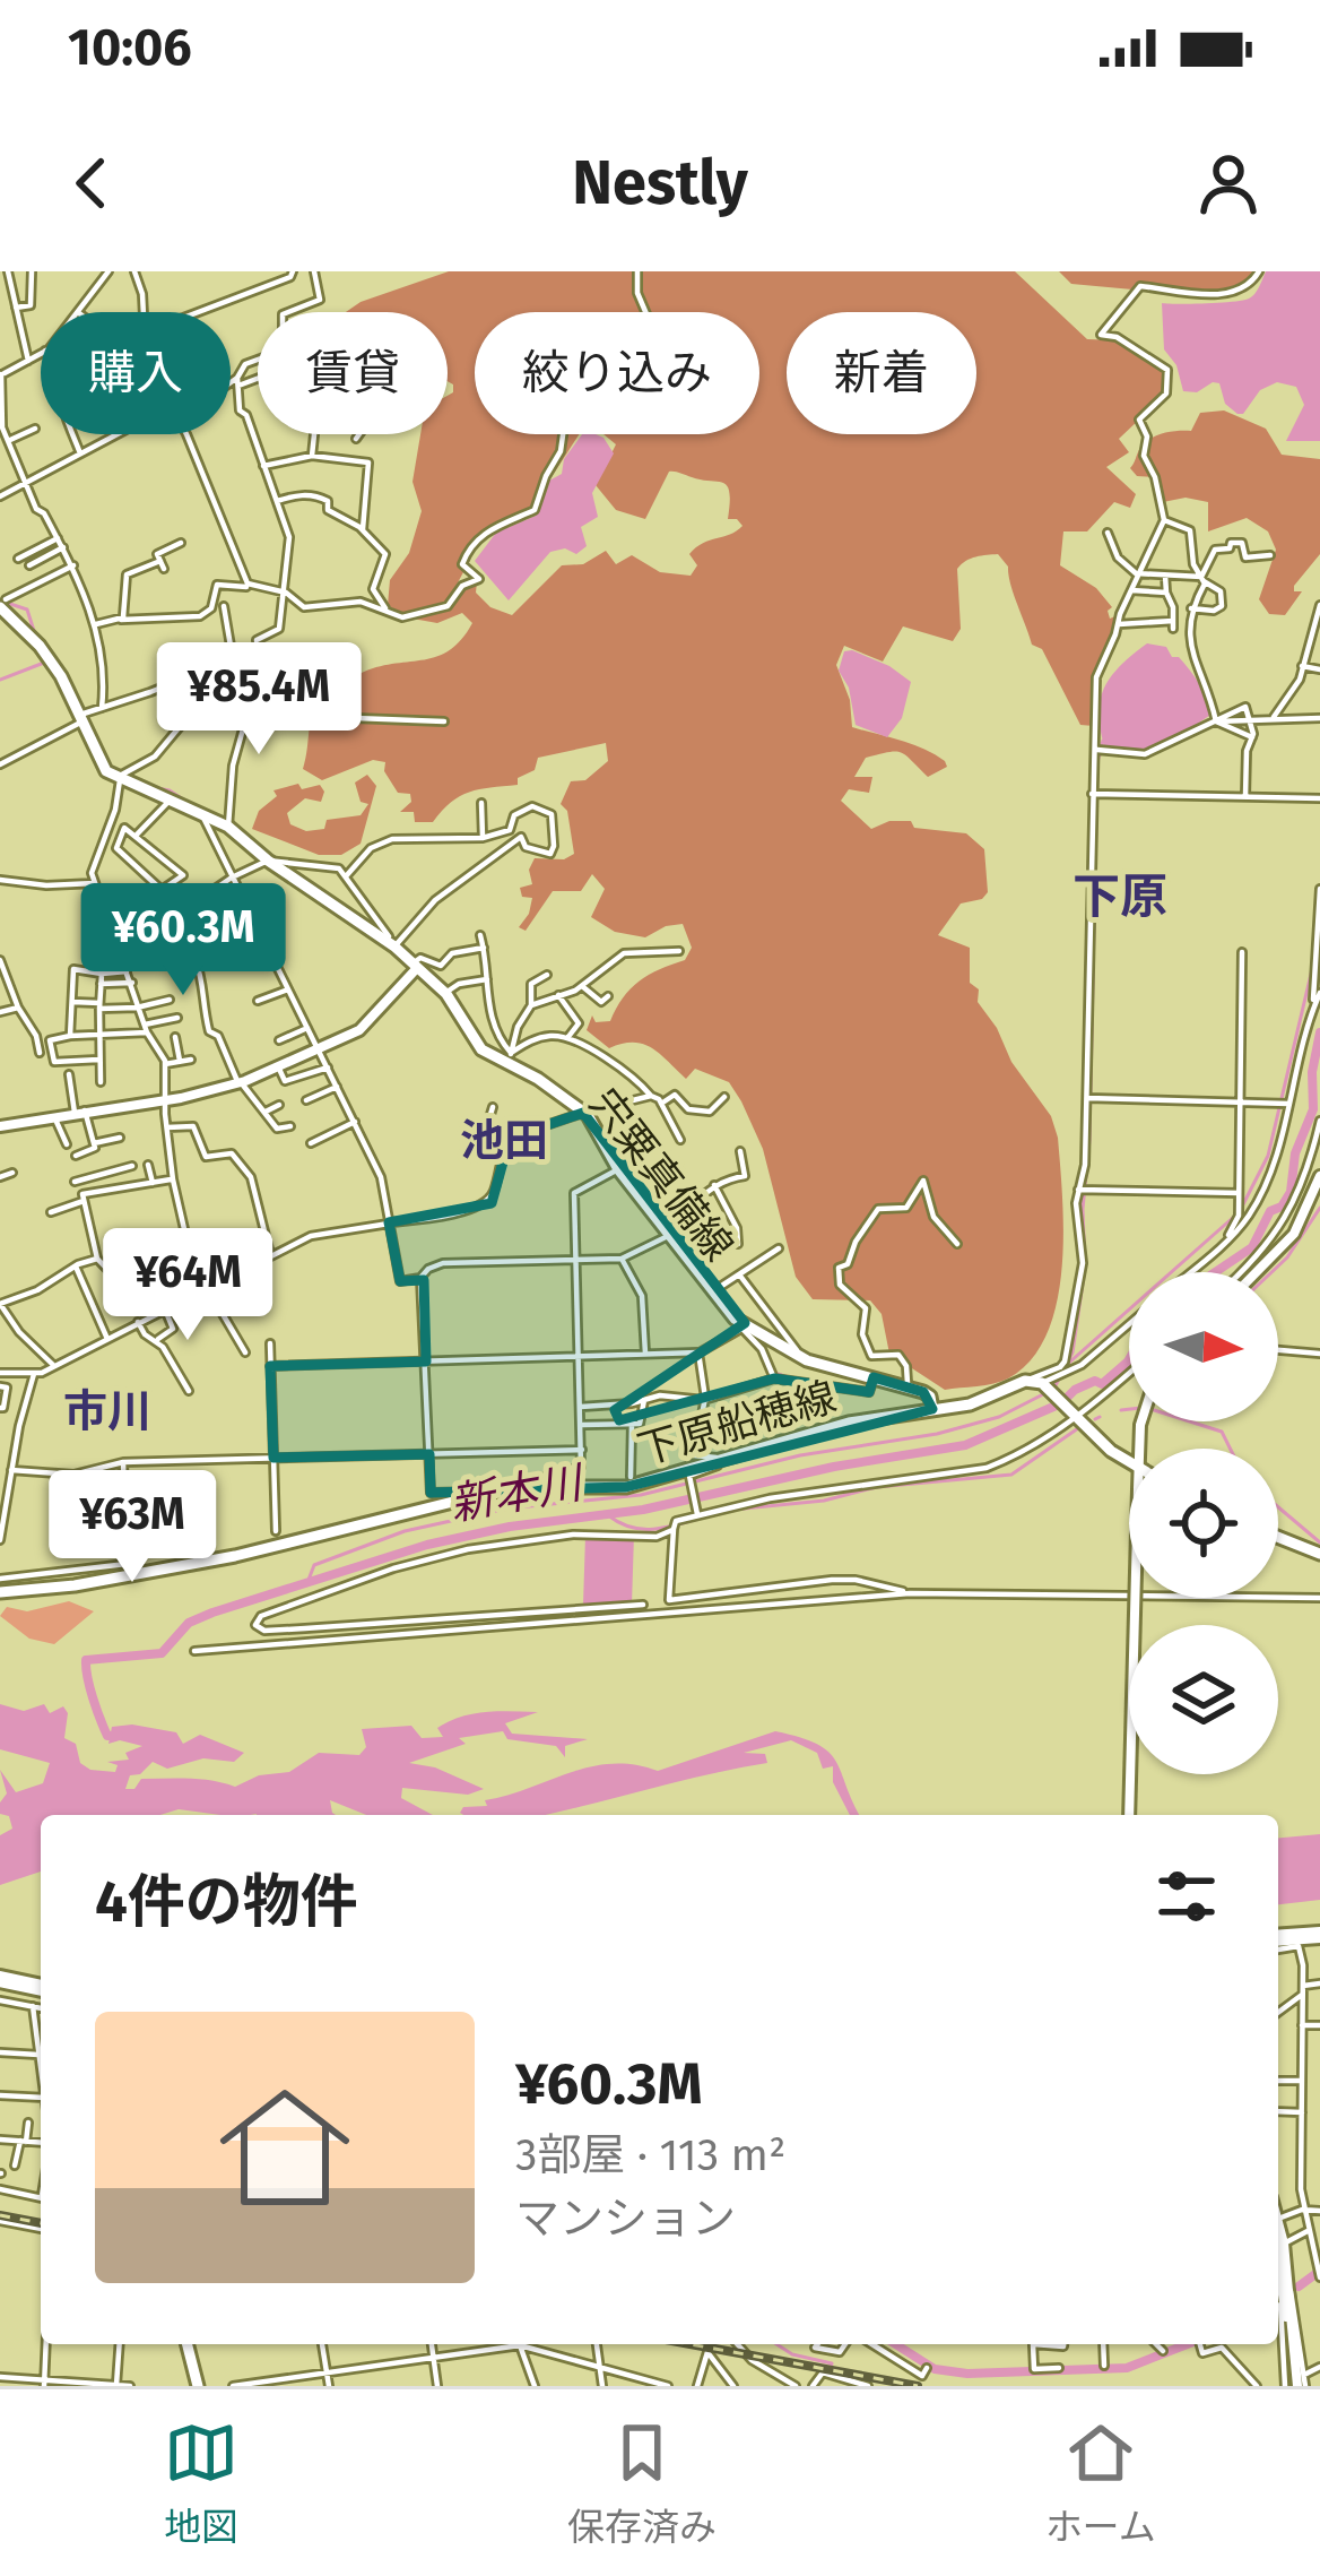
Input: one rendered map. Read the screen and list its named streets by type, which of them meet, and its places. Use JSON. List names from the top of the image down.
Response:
{
  "streets": {
    "main road": ["宍粟真備線", "下原船穂線"]
  },
  "crossings": [
    ["宍粟真備線", "下原船穂線"]
  ],
  "districts": ["下原", "池田", "市川"],
  "water": ["新本川"],
  "north": "right",
  "page": {
    "status": "10:06",
    "header": "Nestly",
    "chip": [
      "購入",
      "賃貸",
      "絞り込み",
      "新着"
    ],
    "price": [
      "¥85.4M",
      "¥60.3M",
      "¥64M",
      "¥63M"
    ],
    "heading": "4件の物件",
    "list": [
      {
        "name": "¥60.3M",
        "note": "3部屋 · 113 m² · マンション"
      }
    ],
    "tabs": ["地図", "保存済み", "ホーム"]
  }
}
